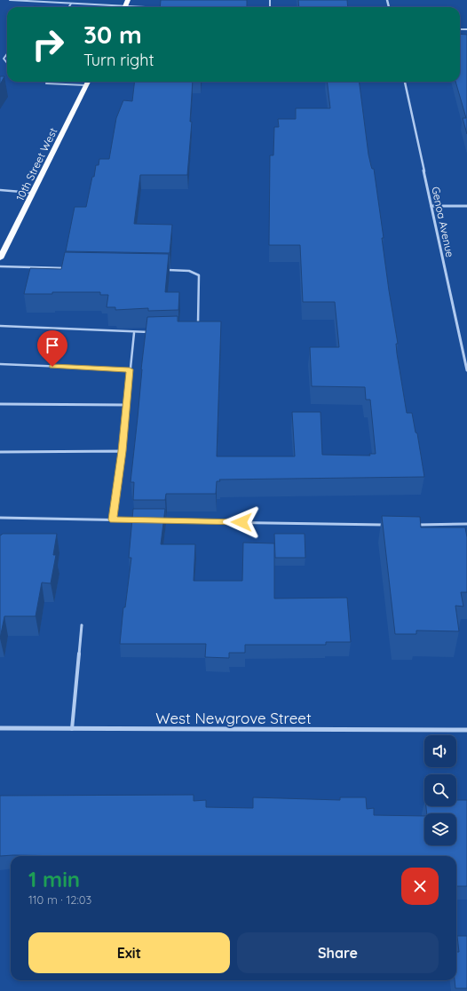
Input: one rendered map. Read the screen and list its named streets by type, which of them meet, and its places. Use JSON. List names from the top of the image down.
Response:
{
  "streets": {
    "main road": ["10th Street West"],
    "street": ["Genoa Avenue", "West Newgrove Street"]
  },
  "page": {
    "turn": ["30 m", "Turn right"],
    "heading": ["1 min", "110 m · 12:03"],
    "buttons": ["Exit", "Share"]
  }
}
